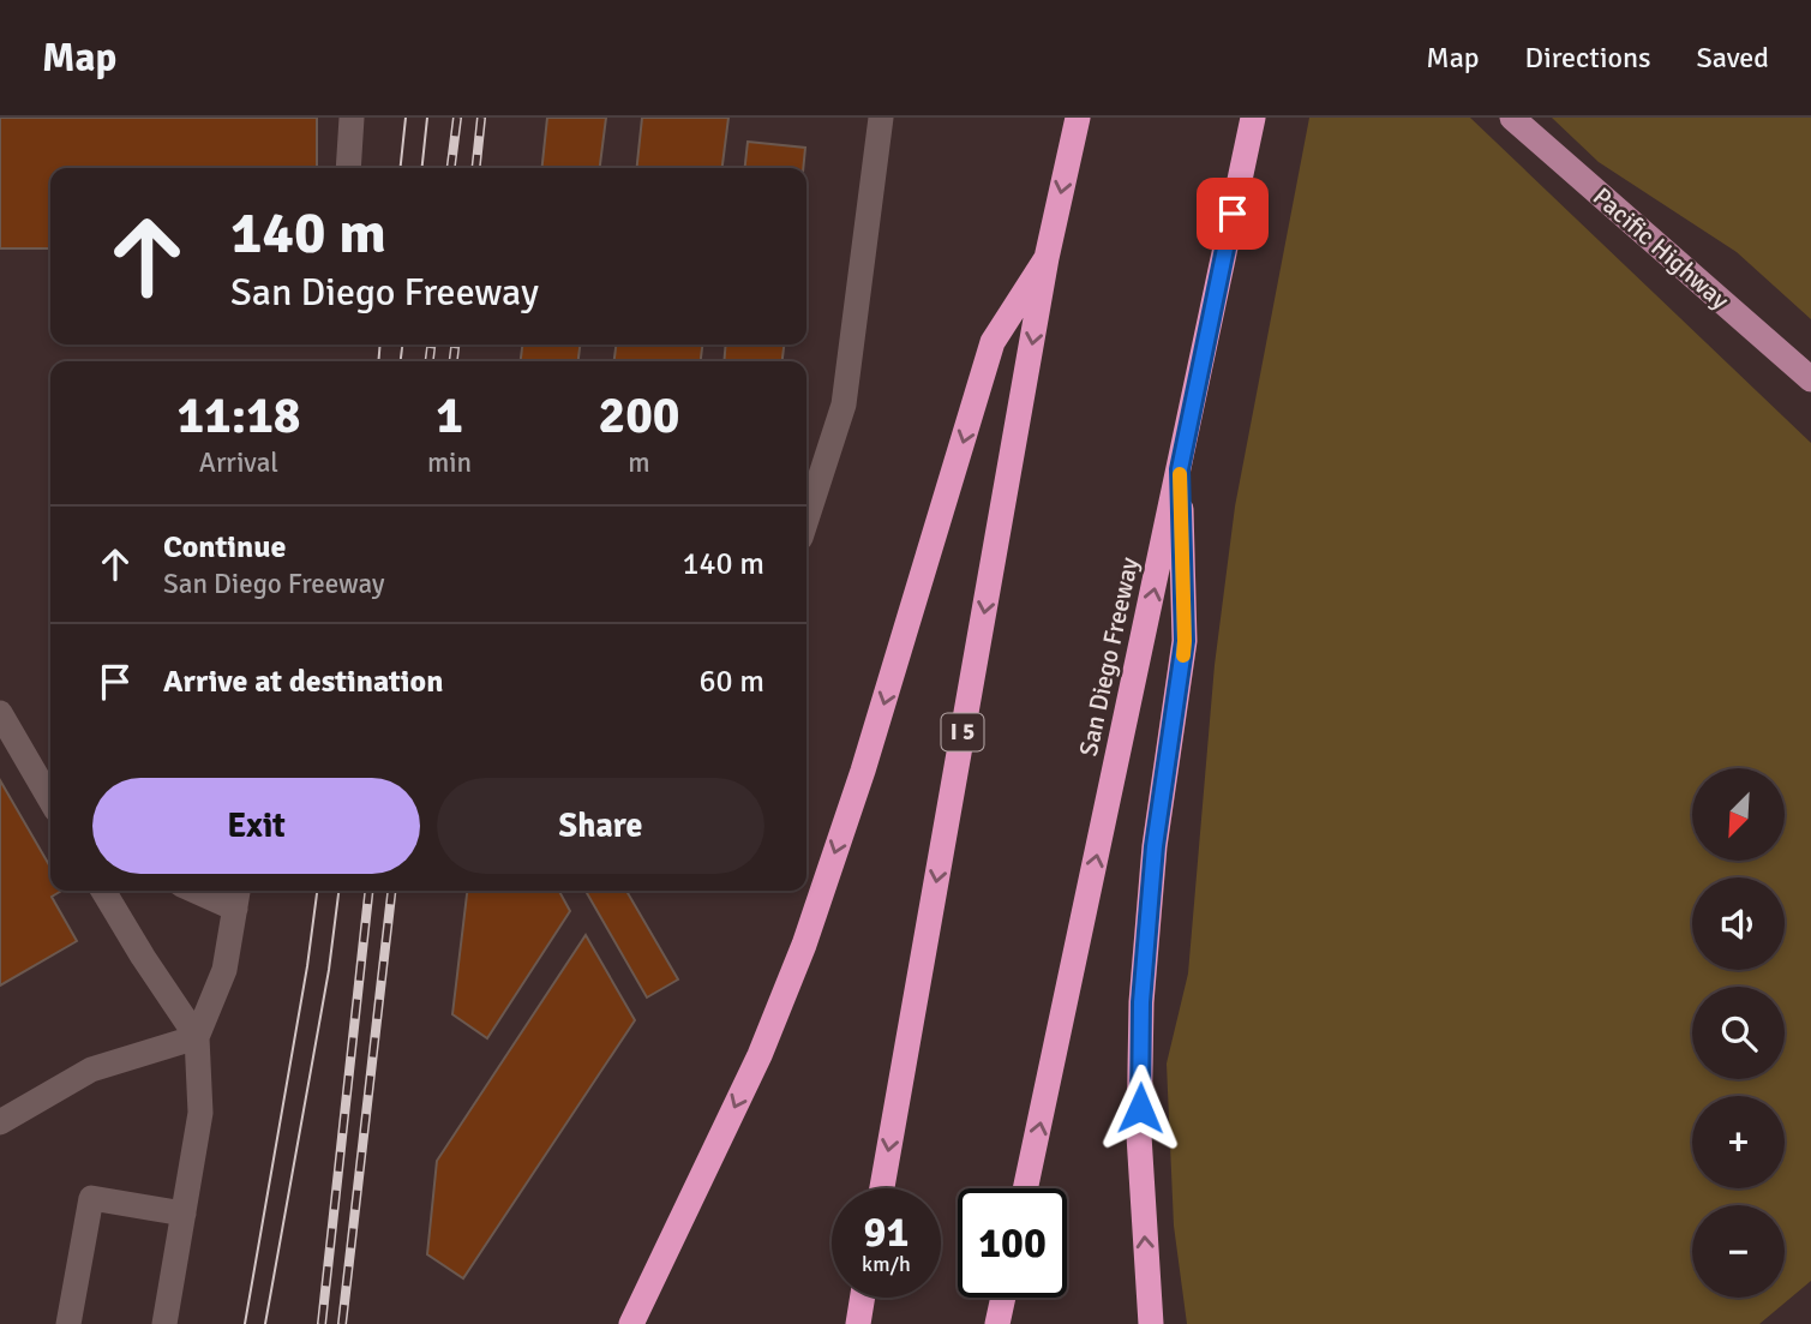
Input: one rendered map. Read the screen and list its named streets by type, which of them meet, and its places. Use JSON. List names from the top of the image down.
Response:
{
  "streets": {
    "highway": ["San Diego Freeway", "I 5"],
    "main road": ["Pacific Highway"]
  },
  "north": "bottom left",
  "page": {
    "header": "Map",
    "nav": ["Map", "Directions", "Saved"],
    "turn": ["140 m", "San Diego Freeway"],
    "eta": [
      "11:18",
      "Arrival",
      "1",
      "min",
      "200",
      "m"
    ],
    "list": [
      {
        "name": "Continue",
        "note": "San Diego Freeway",
        "value": "140 m"
      },
      {
        "name": "Arrive at destination",
        "value": "60 m"
      }
    ],
    "buttons": ["Exit", "Share"],
    "map_buttons": ["+", "−"],
    "speed": "91 km/h",
    "limit": "100"
  }
}
